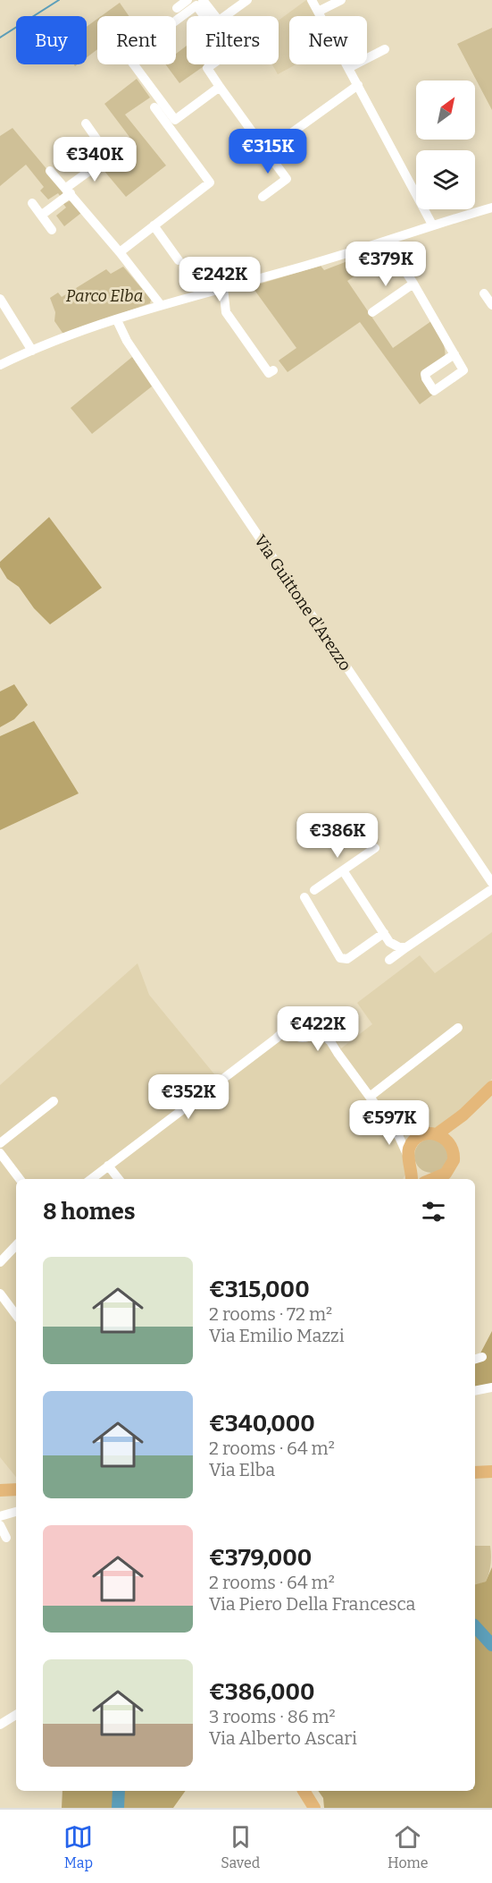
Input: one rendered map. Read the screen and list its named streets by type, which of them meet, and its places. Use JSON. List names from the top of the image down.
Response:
{
  "streets": {
    "street": ["Via Guittone d'Arezzo"]
  },
  "parks": ["Parco Elba"],
  "north": "top right",
  "page": {
    "chip": [
      "Buy",
      "Rent",
      "Filters",
      "New"
    ],
    "price": [
      "€315K",
      "€340K",
      "€379K",
      "€242K",
      "€386K",
      "€422K",
      "€352K",
      "€597K"
    ],
    "heading": "8 homes",
    "list": [
      {
        "name": "€315,000",
        "note": "2 rooms · 72 m² · Via Emilio Mazzi"
      },
      {
        "name": "€340,000",
        "note": "2 rooms · 64 m² · Via Elba"
      },
      {
        "name": "€379,000",
        "note": "2 rooms · 64 m² · Via Piero Della Francesca"
      },
      {
        "name": "€386,000",
        "note": "3 rooms · 86 m² · Via Alberto Ascari"
      }
    ],
    "tabs": ["Map", "Saved", "Home"]
  }
}
